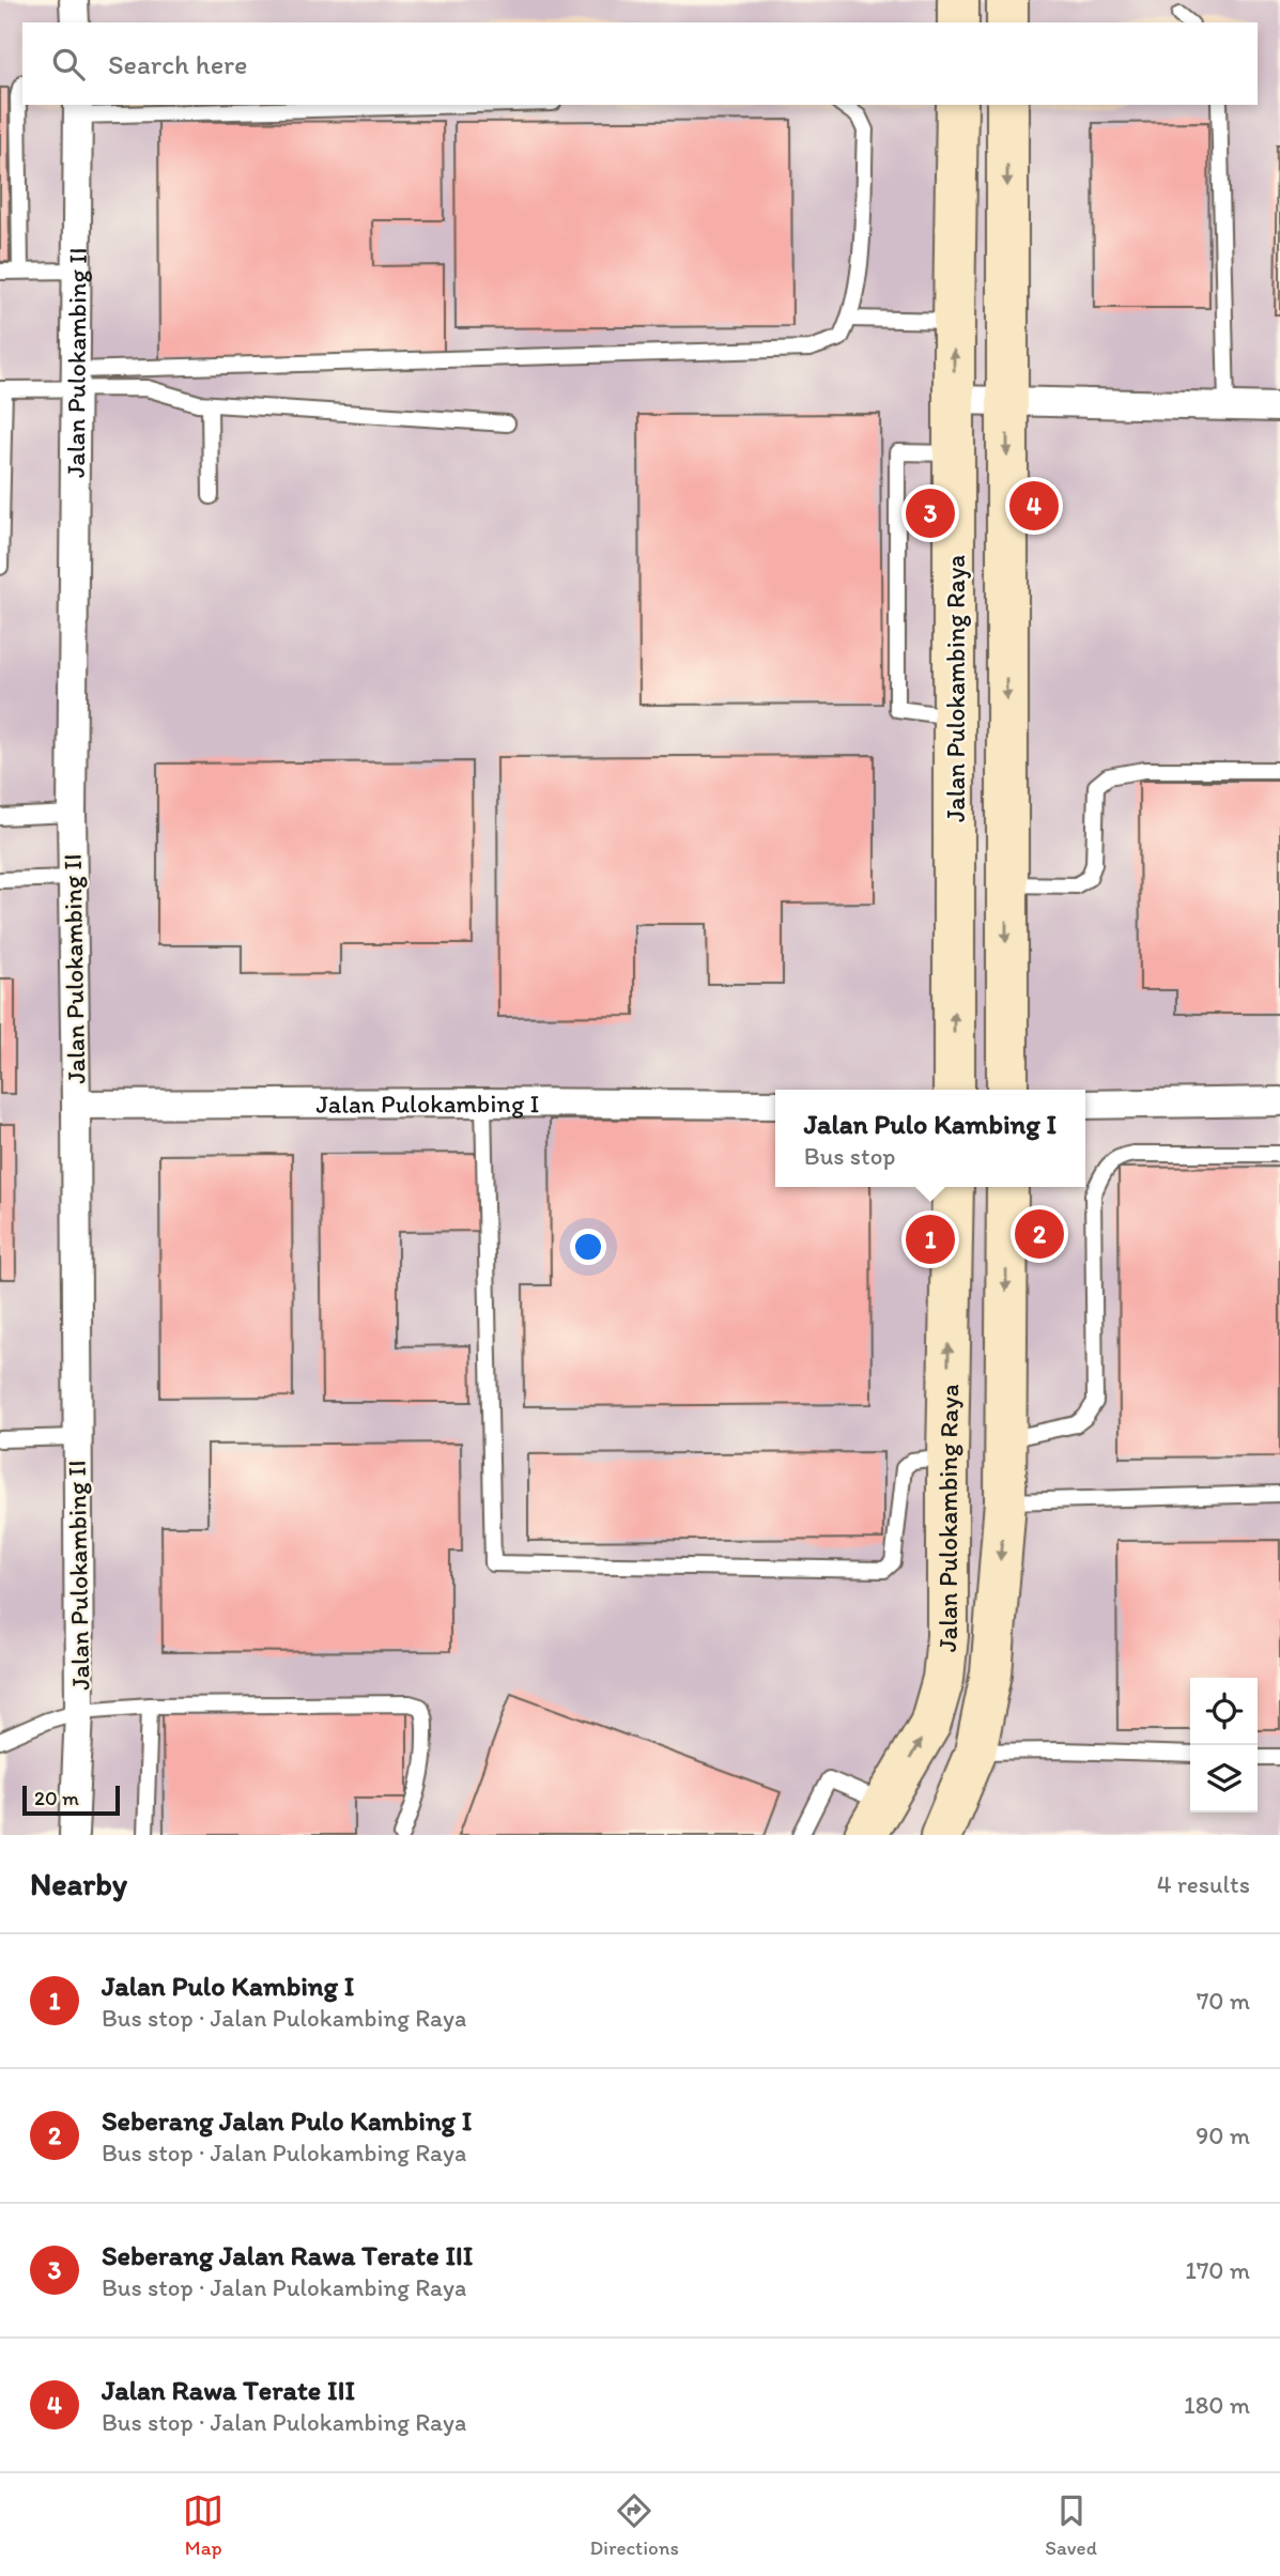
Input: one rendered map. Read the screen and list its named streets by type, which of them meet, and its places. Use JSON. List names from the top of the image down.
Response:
{
  "streets": {
    "street": ["Jalan Pulokambing II", "Jalan Pulokambing Raya", "Jalan Pulokambing I"]
  },
  "crossings": [
    ["Jalan Pulokambing II", "Jalan Pulokambing I"]
  ],
  "scale_bar": "20 m",
  "page": {
    "search": "Search here",
    "pins": [
      "4",
      "3",
      "2",
      "1"
    ],
    "popup": ["Jalan Pulo Kambing I", "Bus stop"],
    "scale": "20 m",
    "heading": ["Nearby", "4 results"],
    "list": [
      {
        "mark": "1",
        "name": "Jalan Pulo Kambing I",
        "note": "Bus stop · Jalan Pulokambing Raya",
        "value": "70 m"
      },
      {
        "mark": "2",
        "name": "Seberang Jalan Pulo Kambing I",
        "note": "Bus stop · Jalan Pulokambing Raya",
        "value": "90 m"
      },
      {
        "mark": "3",
        "name": "Seberang Jalan Rawa Terate III",
        "note": "Bus stop · Jalan Pulokambing Raya",
        "value": "170 m"
      },
      {
        "mark": "4",
        "name": "Jalan Rawa Terate III",
        "note": "Bus stop · Jalan Pulokambing Raya",
        "value": "180 m"
      }
    ],
    "nav": ["Map", "Directions", "Saved"]
  }
}
